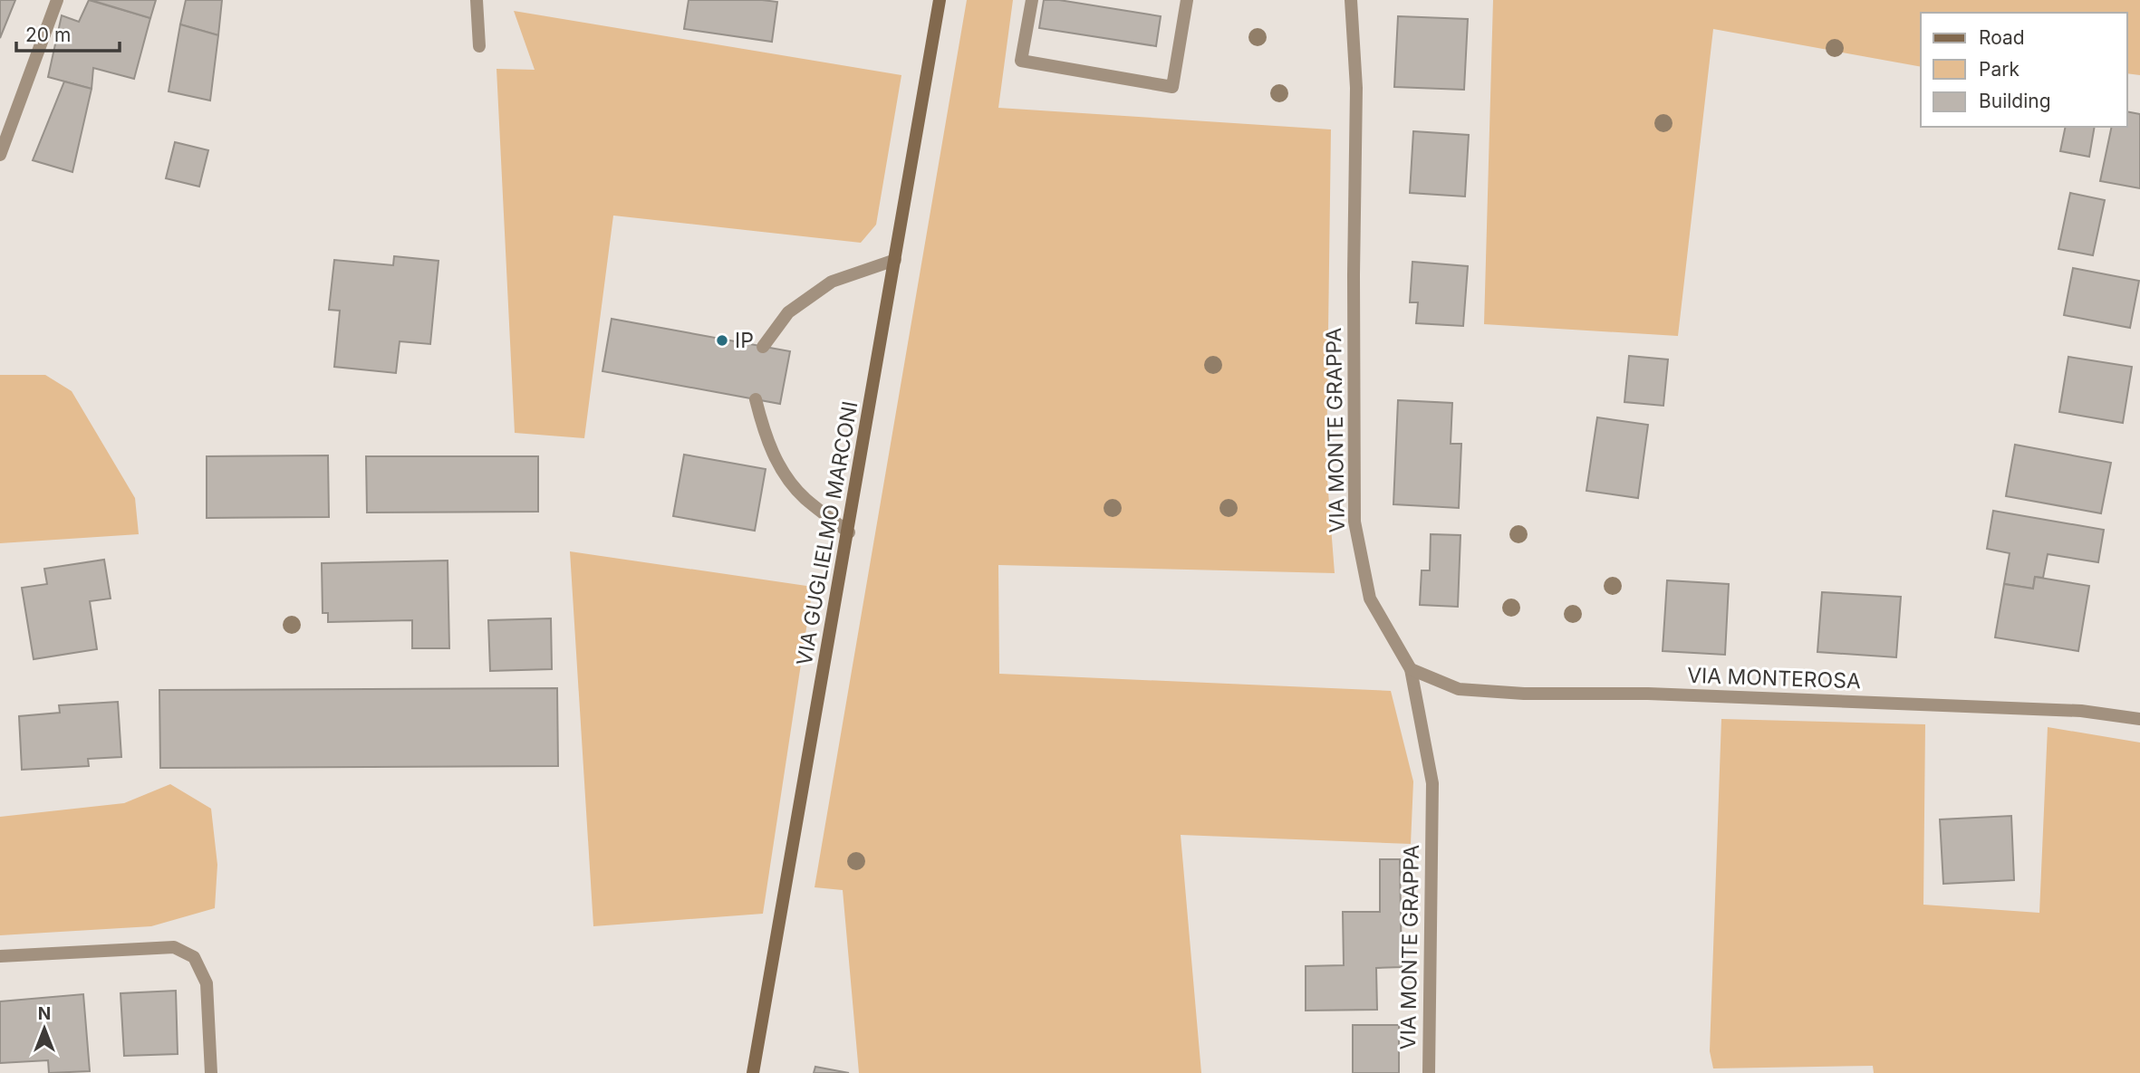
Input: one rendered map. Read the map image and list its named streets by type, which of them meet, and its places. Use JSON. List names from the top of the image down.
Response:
{
  "streets": {
    "street": ["VIA MONTE GRAPPA", "VIA GUGLIELMO MARCONI", "VIA MONTEROSA"]
  },
  "crossings": [
    ["VIA MONTE GRAPPA", "VIA MONTEROSA"]
  ],
  "places": ["IP"],
  "legend": ["Road", "Park", "Building"],
  "scale_bar": "20 m",
  "north": "top"
}
